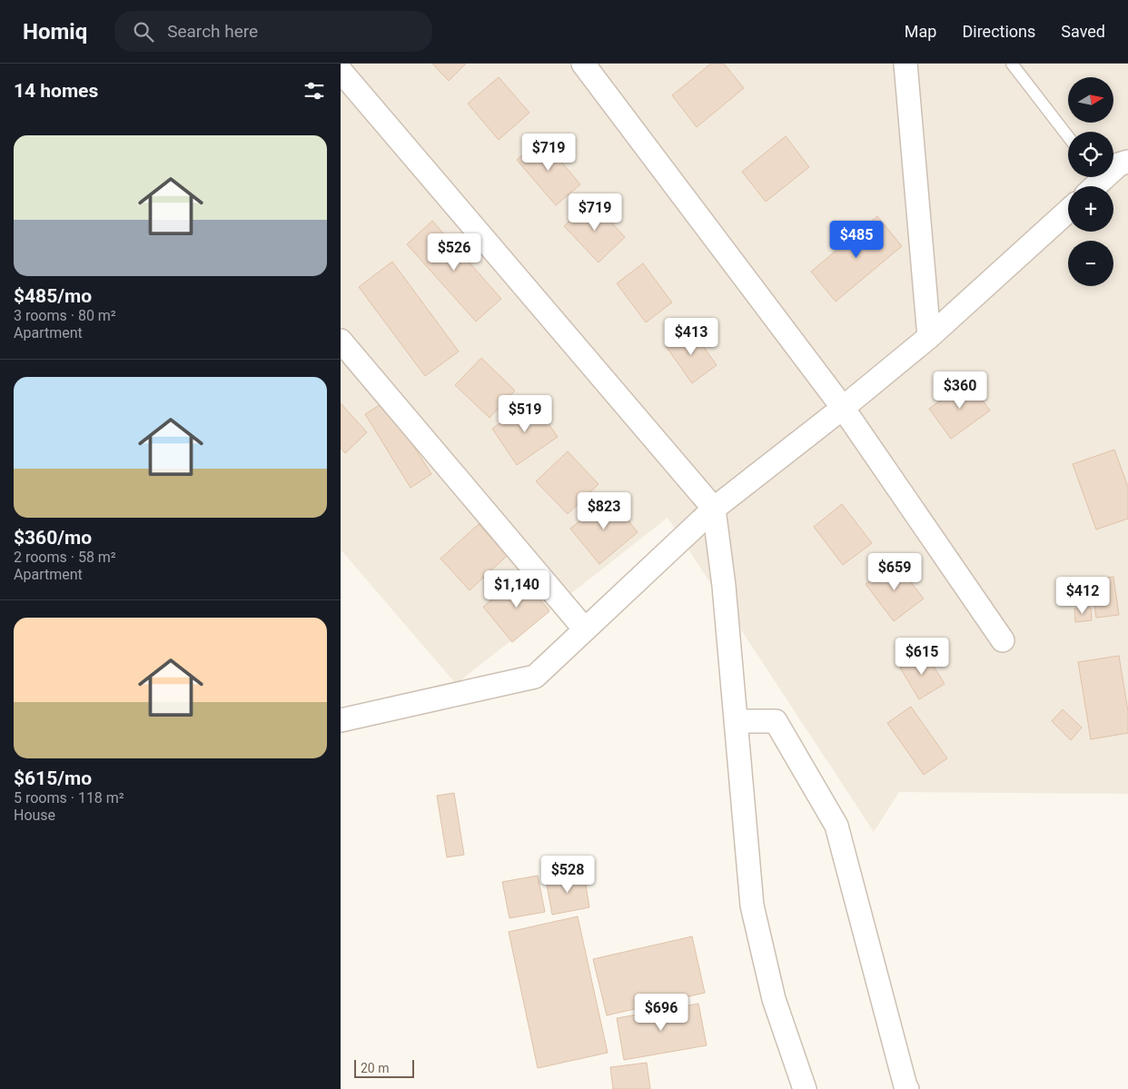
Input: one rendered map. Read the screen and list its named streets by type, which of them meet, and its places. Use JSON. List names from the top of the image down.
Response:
{
  "scale_bar": "20 m",
  "north": "right",
  "page": {
    "header": "Homiq",
    "search": "Search here",
    "nav": ["Map", "Directions", "Saved"],
    "heading": "14 homes",
    "map_buttons": ["+", "−"],
    "list": [
      {
        "name": "$485/mo",
        "note": "3 rooms · 80 m² · Apartment"
      },
      {
        "name": "$360/mo",
        "note": "2 rooms · 58 m² · Apartment"
      },
      {
        "name": "$615/mo",
        "note": "5 rooms · 118 m² · House"
      }
    ],
    "price": [
      "$719",
      "$719",
      "$485",
      "$526",
      "$413",
      "$360",
      "$519",
      "$823",
      "$659",
      "$1,140",
      "$412",
      "$615",
      "$528",
      "$696"
    ],
    "scale": "20 m"
  }
}
